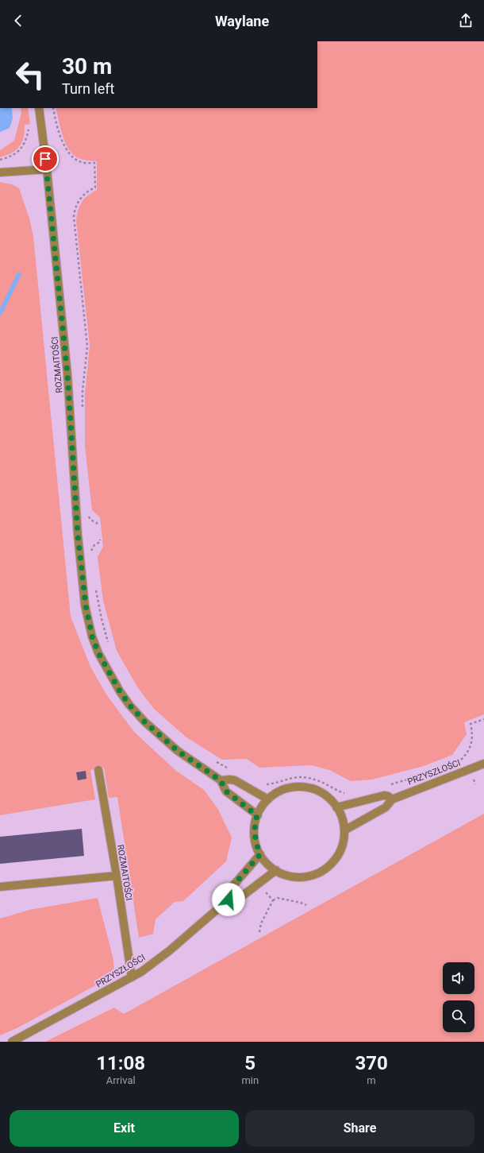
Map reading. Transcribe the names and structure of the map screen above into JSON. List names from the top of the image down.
{
  "streets": {
    "street": ["ROZMAITOŚCI", "PRZYSZŁOŚCI"]
  },
  "crossings": [
    ["ROZMAITOŚCI", "PRZYSZŁOŚCI"]
  ],
  "page": {
    "header": "Waylane",
    "turn": ["30 m", "Turn left"],
    "eta": [
      "11:08",
      "Arrival",
      "5",
      "min",
      "370",
      "m"
    ],
    "buttons": ["Exit", "Share"]
  }
}
